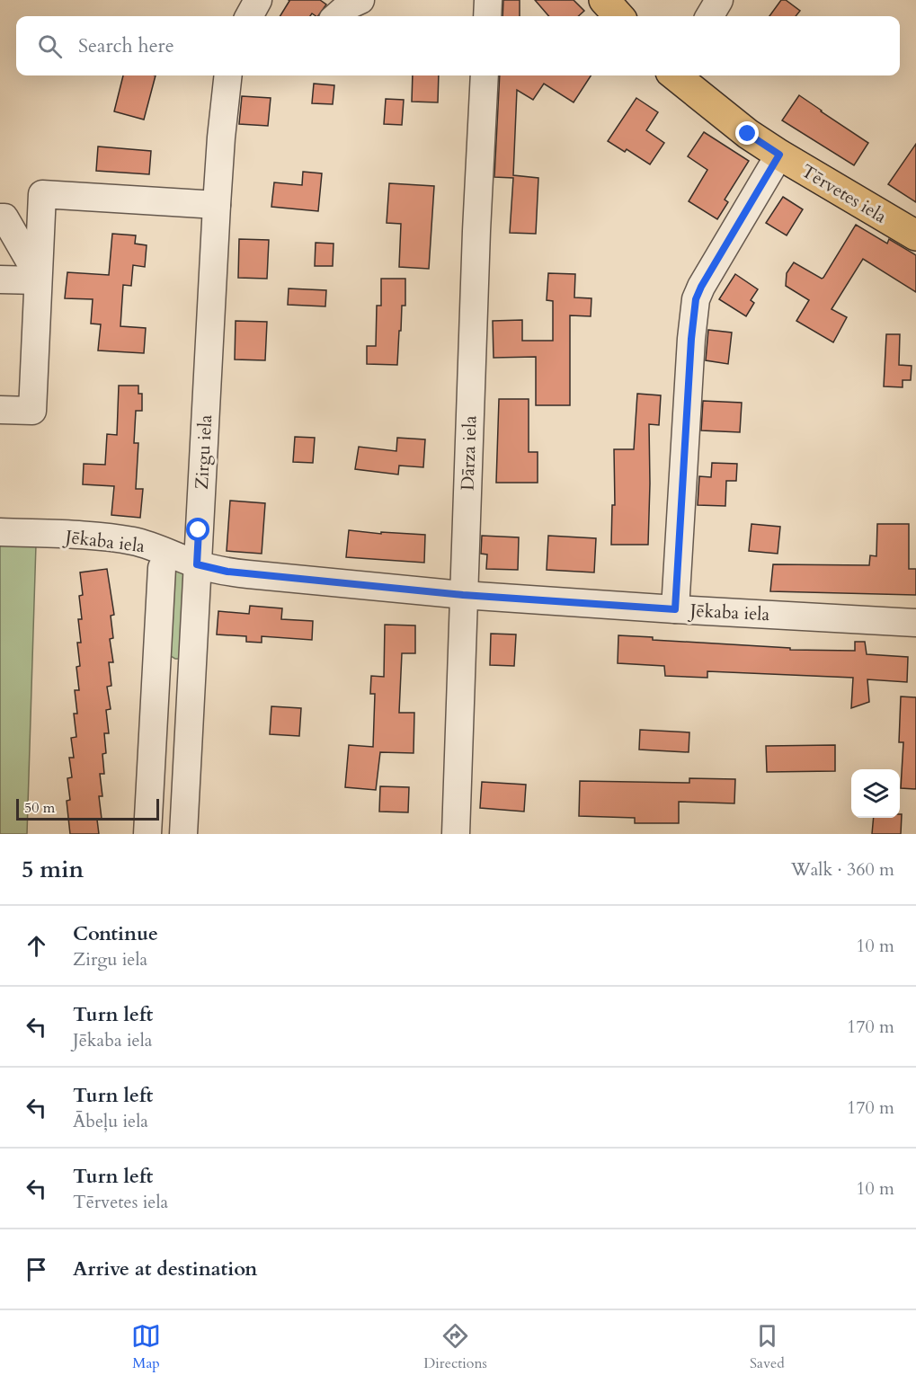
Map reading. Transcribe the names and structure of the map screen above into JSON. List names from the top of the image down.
{
  "streets": {
    "main road": ["Tērvetes iela"],
    "street": ["Zirgu iela", "Dārza iela", "Jēkaba iela"]
  },
  "crossings": [
    ["Zirgu iela", "Jēkaba iela"],
    ["Dārza iela", "Jēkaba iela"]
  ],
  "scale_bar": "50 m",
  "page": {
    "search": "Search here",
    "scale": "50 m",
    "heading": ["5 min", "Walk · 360 m"],
    "list": [
      ["Continue", "Zirgu iela", "10 m"],
      ["Turn left", "Jēkaba iela", "170 m"],
      ["Turn left", "Ābeļu iela", "170 m"],
      ["Turn left", "Tērvetes iela", "10 m"],
      "Arrive at destination"
    ],
    "nav": ["Map", "Directions", "Saved"]
  }
}
